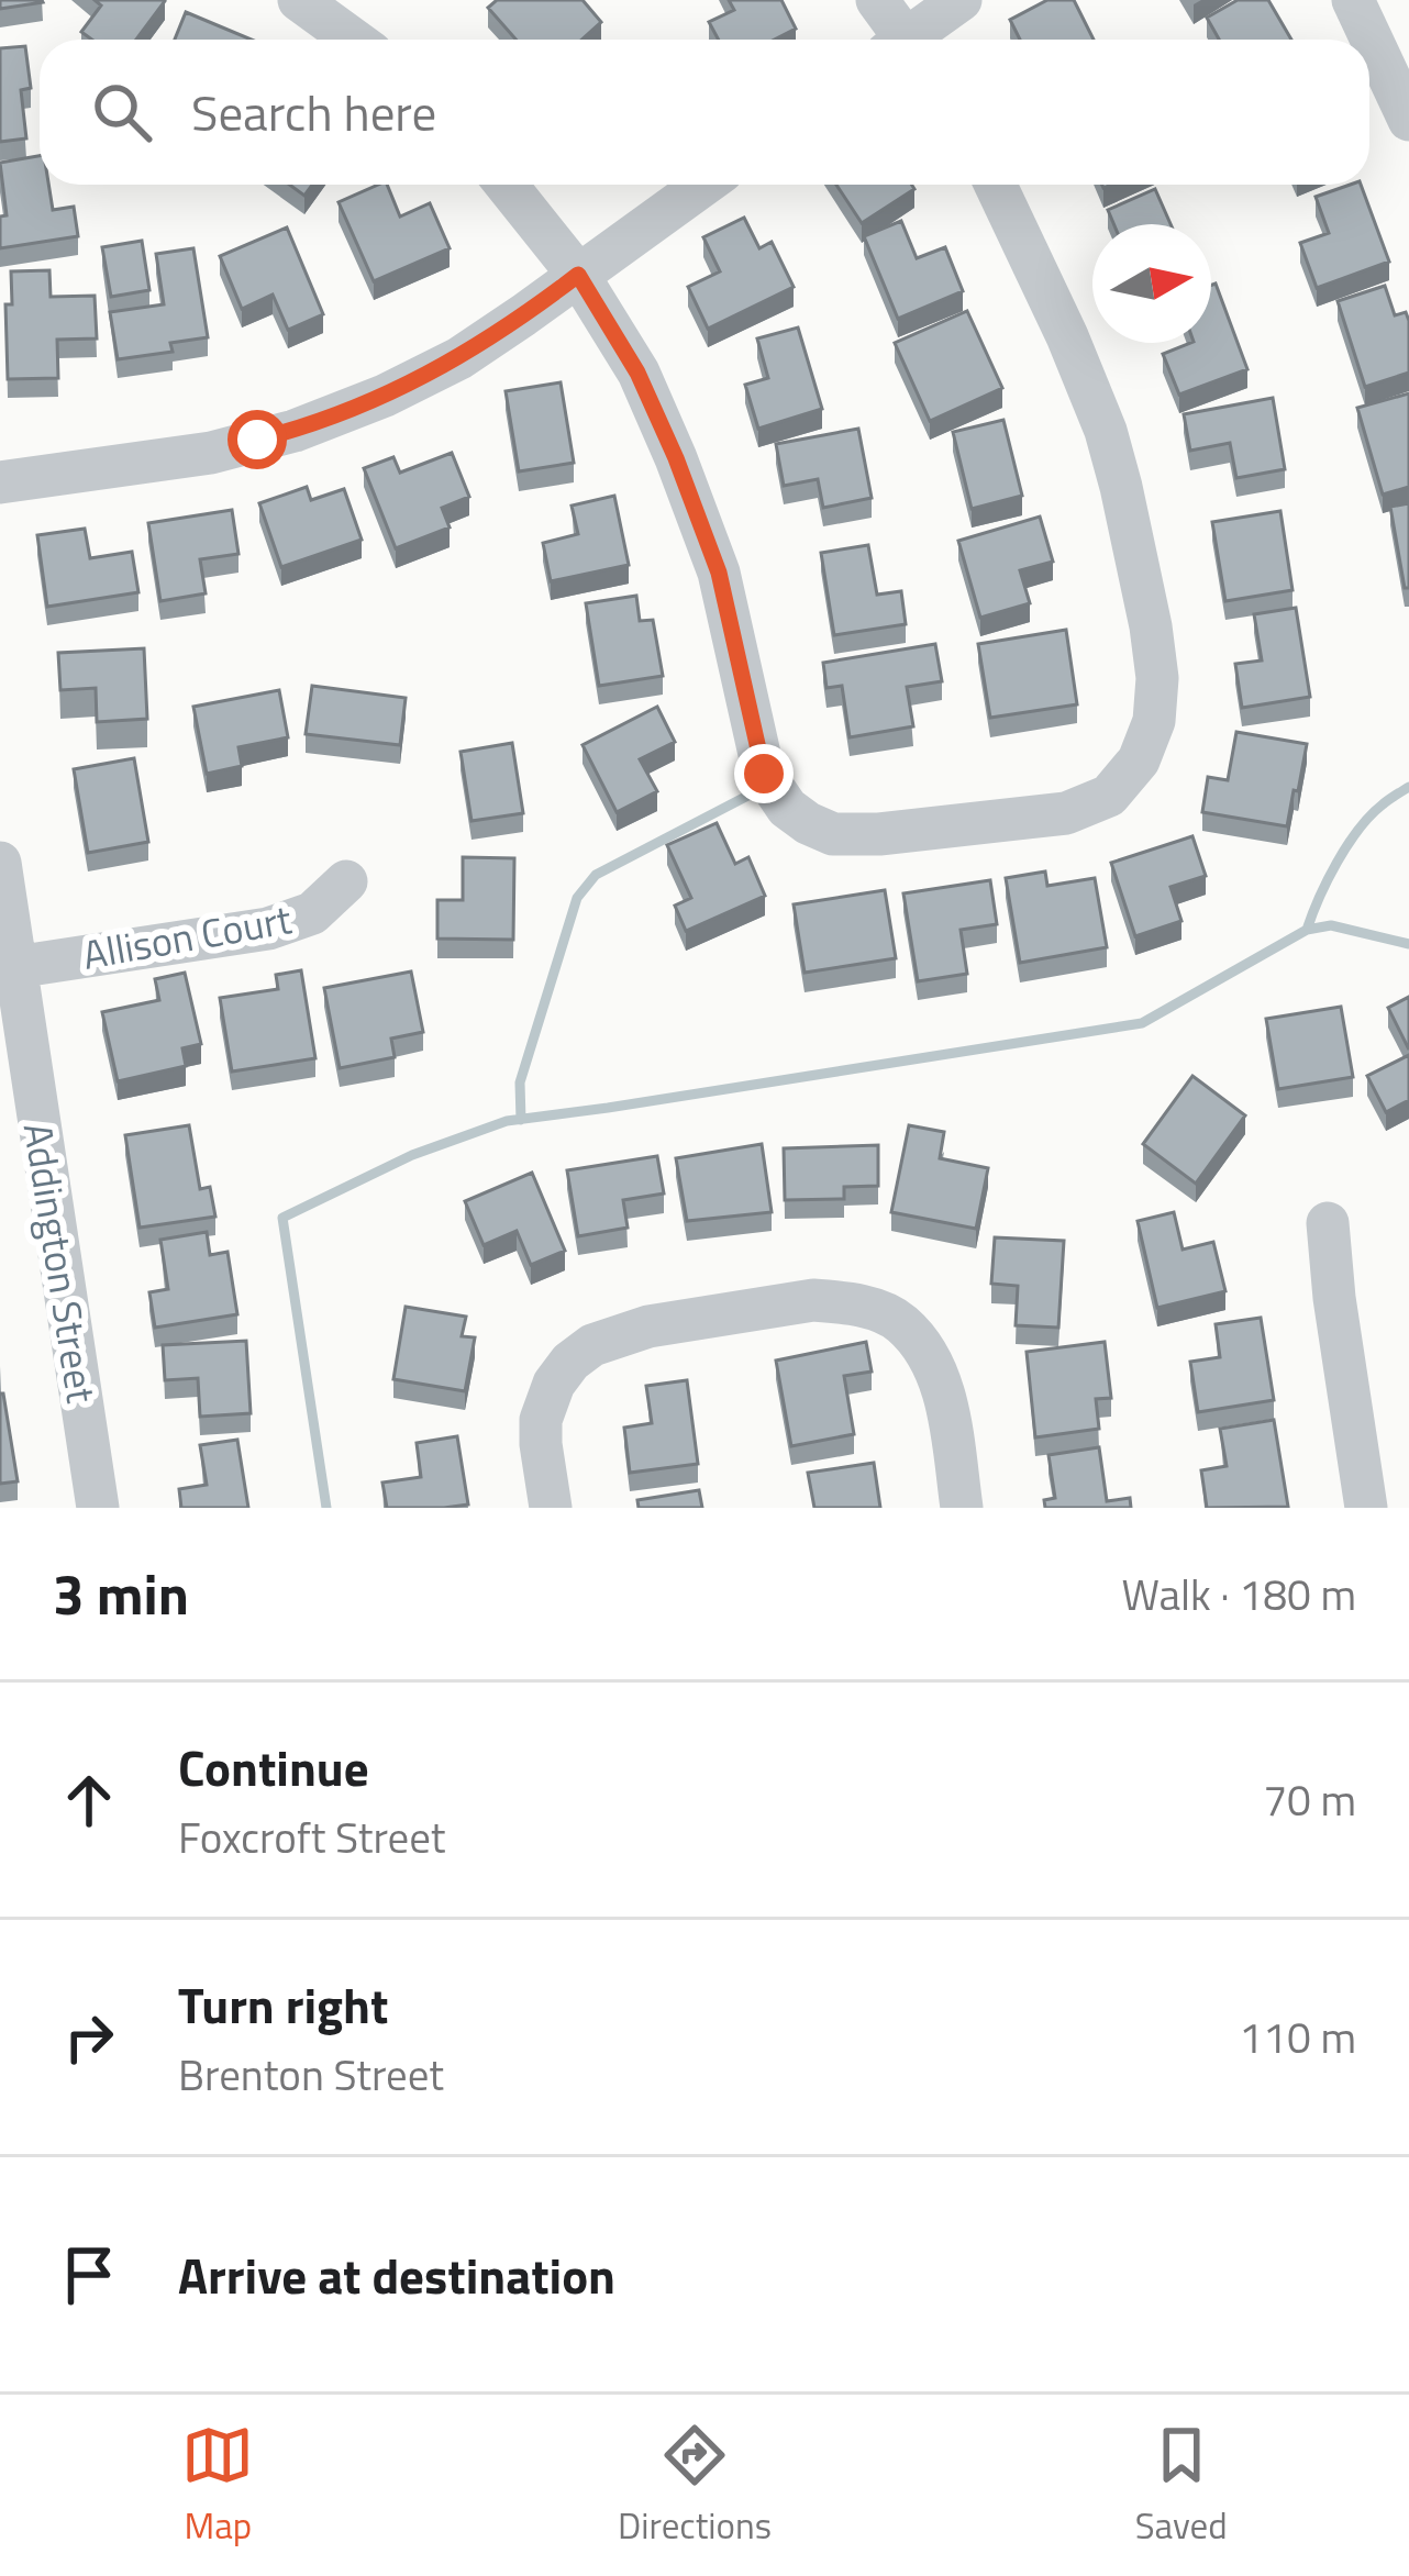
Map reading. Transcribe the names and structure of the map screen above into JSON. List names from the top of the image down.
{
  "streets": {
    "street": ["Allison Court", "Addington Street"]
  },
  "crossings": [
    ["Allison Court", "Addington Street"]
  ],
  "north": "right",
  "page": {
    "search": "Search here",
    "heading": ["3 min", "Walk · 180 m"],
    "list": [
      ["Continue", "Foxcroft Street", "70 m"],
      ["Turn right", "Brenton Street", "110 m"],
      "Arrive at destination"
    ],
    "nav": ["Map", "Directions", "Saved"]
  }
}
